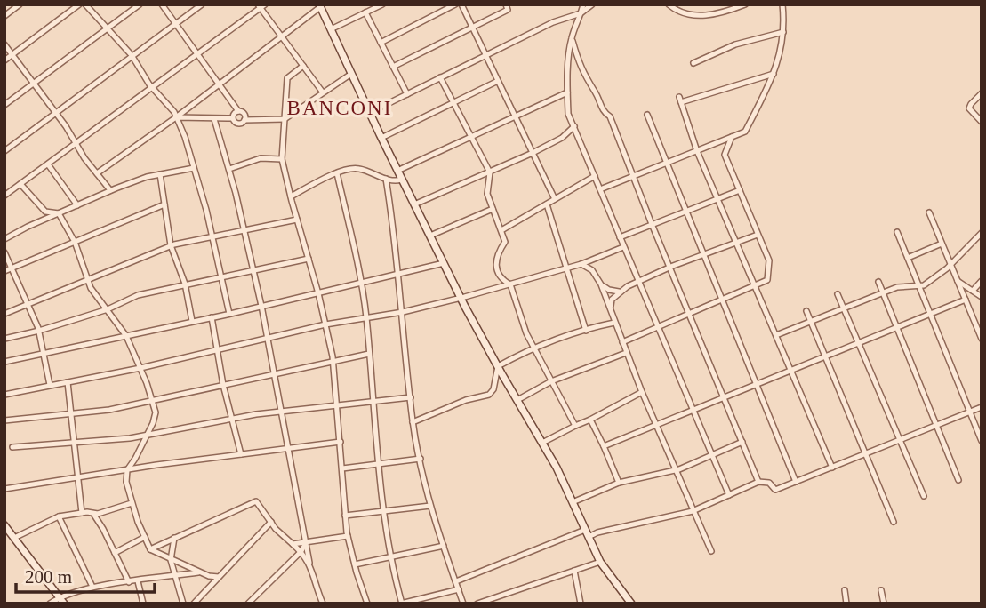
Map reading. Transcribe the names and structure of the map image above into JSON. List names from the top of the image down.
{
  "districts": ["BANCONI"],
  "scale_bar": "200 m"
}
